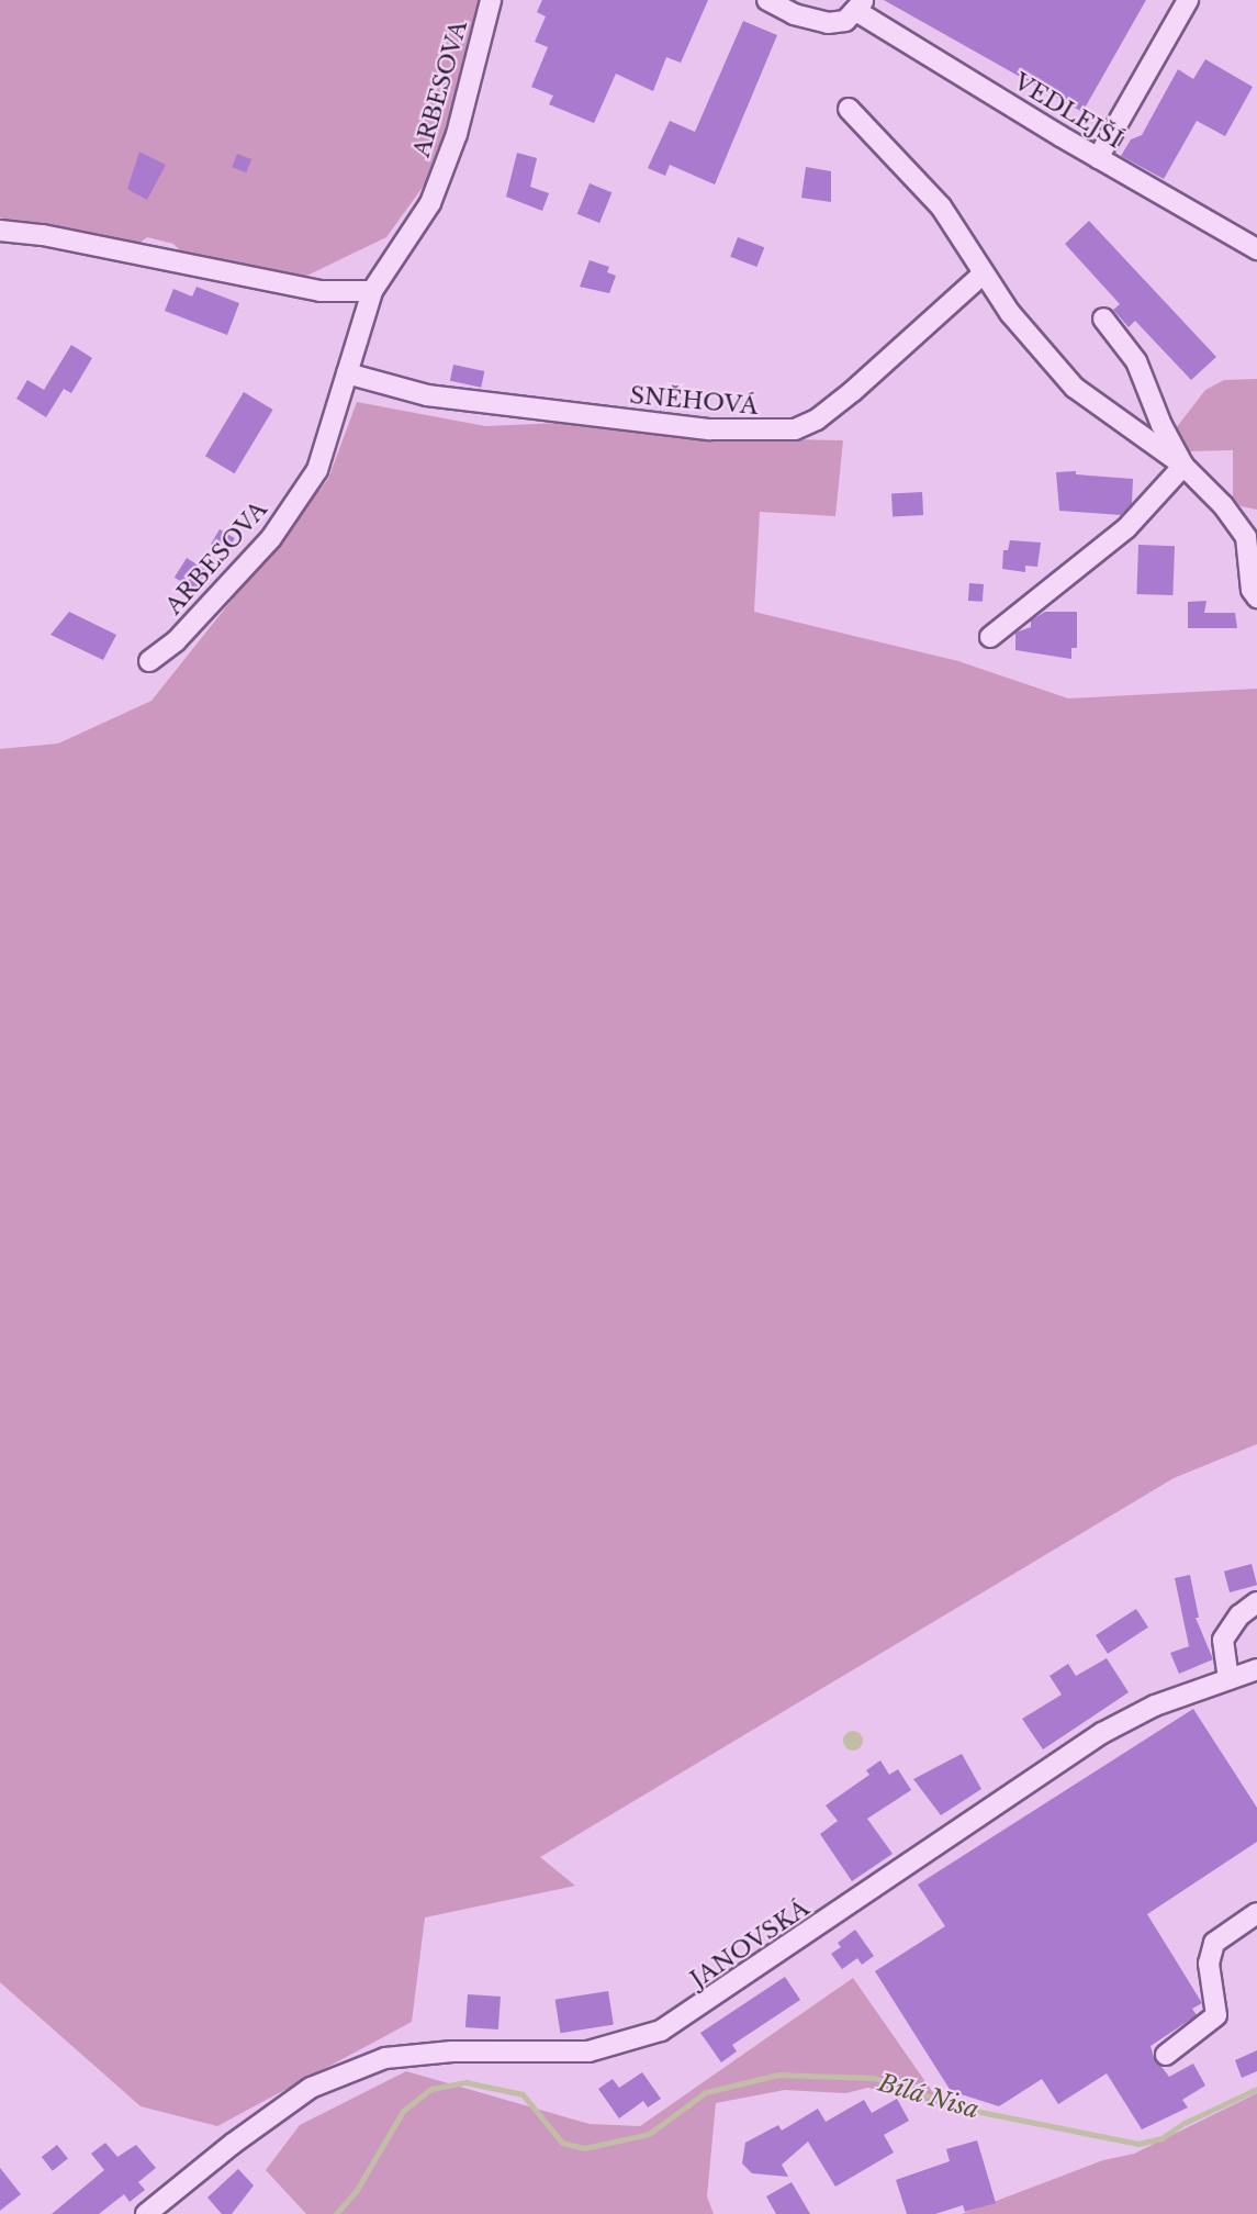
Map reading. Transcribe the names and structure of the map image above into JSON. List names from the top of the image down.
{
  "streets": {
    "street": [
      "ARBESOVA",
      "VEDLEJŠÍ",
      "SNĚHOVÁ",
      "JANOVSKÁ"
    ]
  },
  "crossings": [
    ["ARBESOVA", "SNĚHOVÁ"]
  ],
  "water": ["Bílá Nisa"]
}
